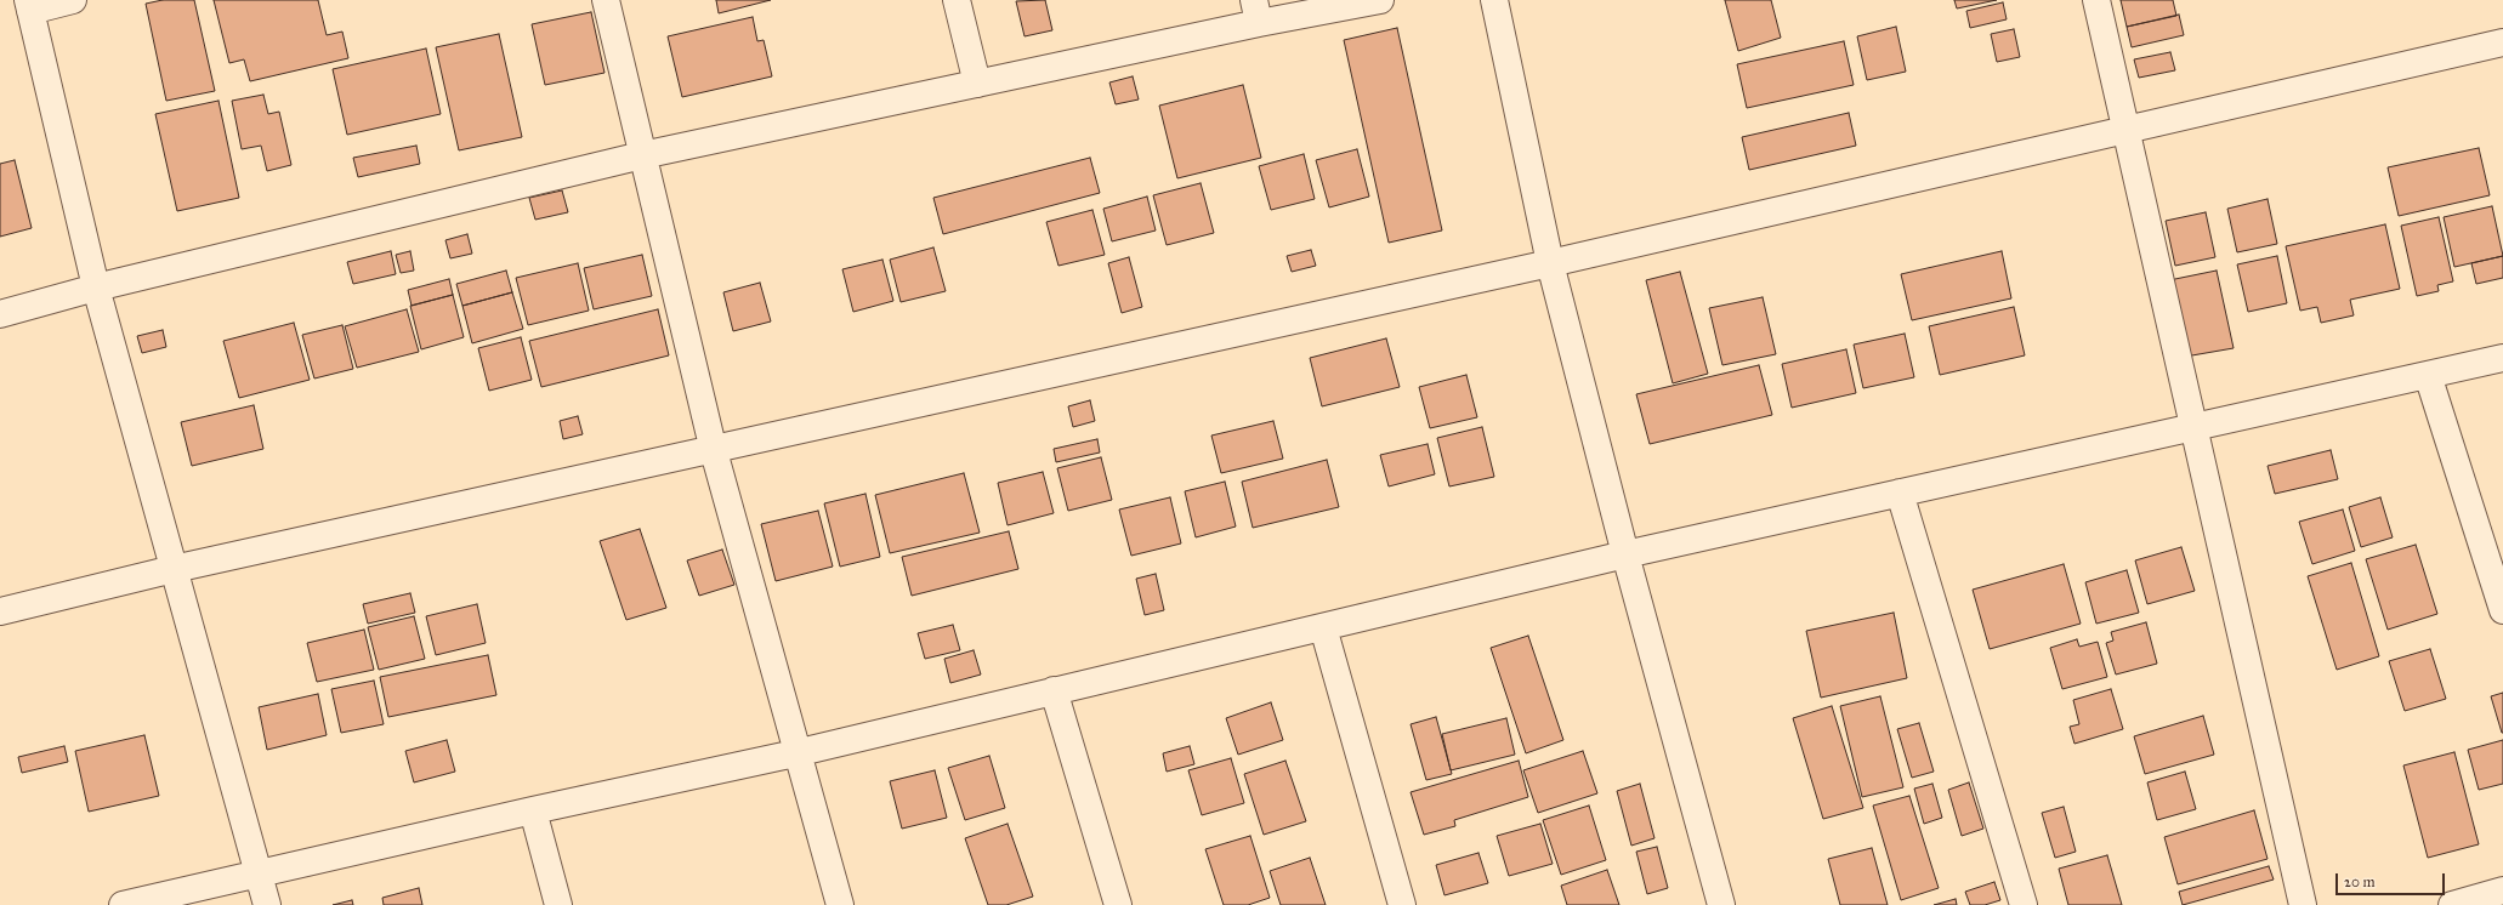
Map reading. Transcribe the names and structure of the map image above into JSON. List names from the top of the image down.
{
  "scale_bar": "20 m"
}
